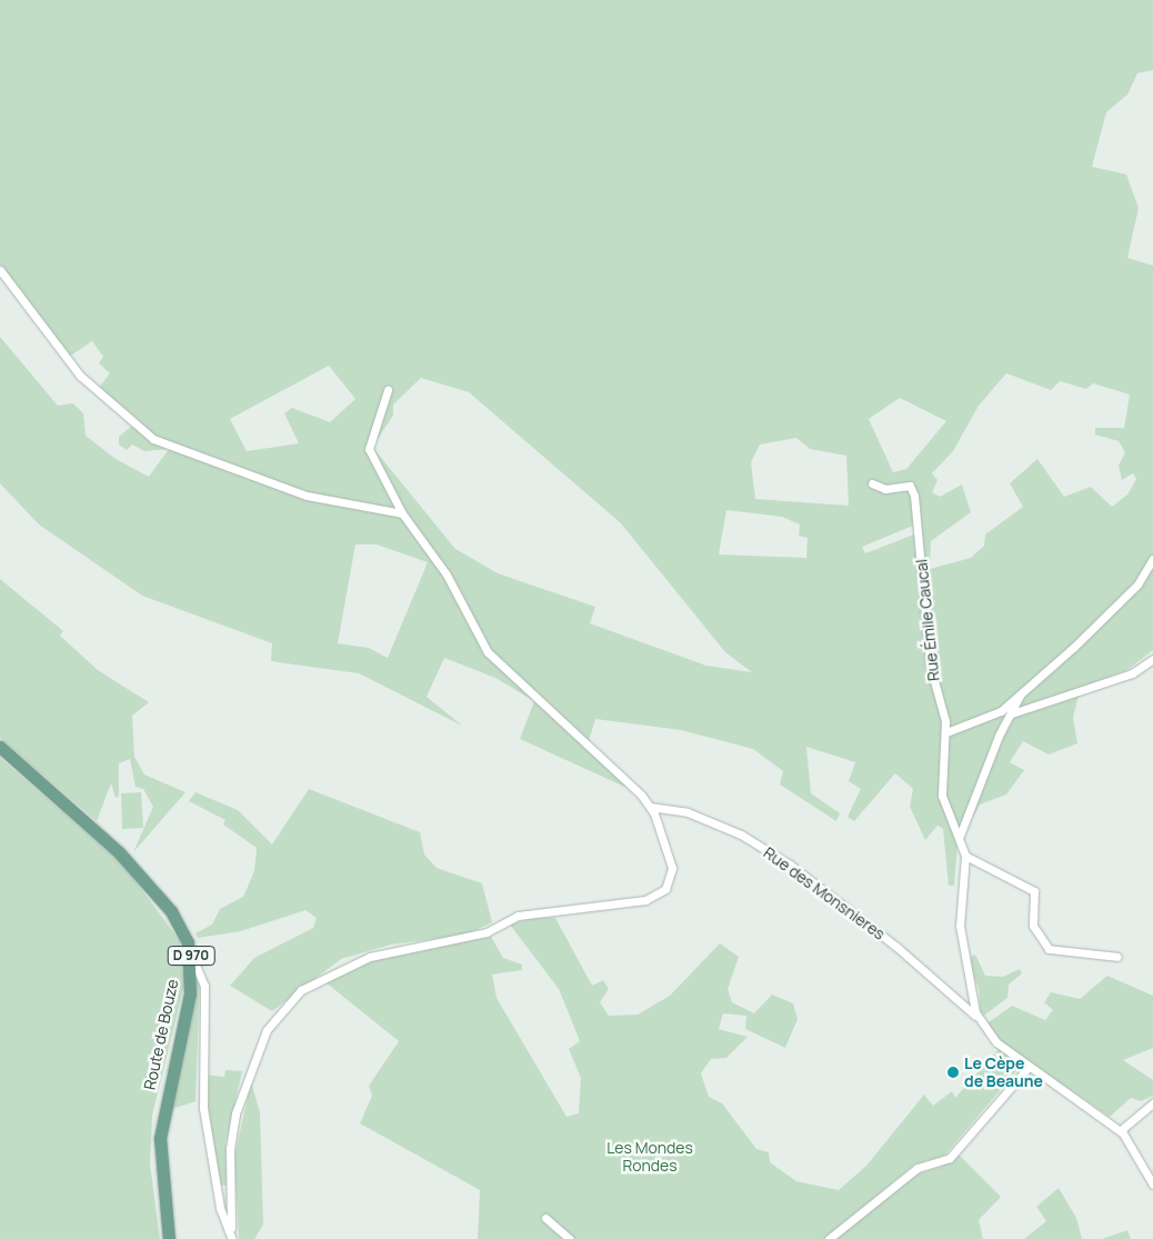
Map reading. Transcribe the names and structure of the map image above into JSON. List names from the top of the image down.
{
  "streets": {
    "main road": ["D 970", "Route de Bouze"],
    "street": ["Rue Émile Caucal", "Rue des Monsnieres"]
  },
  "parks": ["Les Mondes Rondes"],
  "places": ["Le Cèpe de Beaune"]
}
